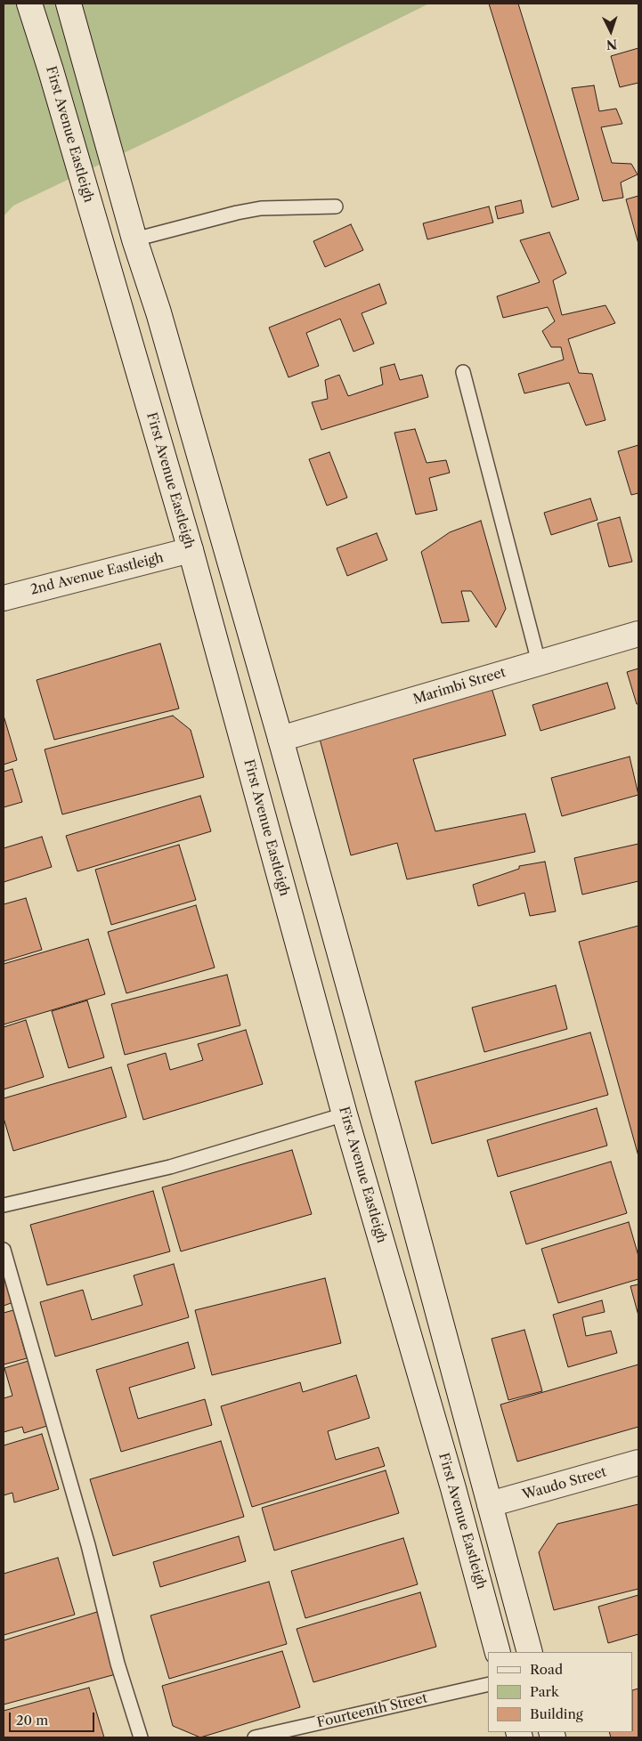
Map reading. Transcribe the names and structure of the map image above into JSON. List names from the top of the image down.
{
  "streets": {
    "main road": [
      "First Avenue Eastleigh",
      "2nd Avenue Eastleigh",
      "Marimbi Street",
      "Waudo Street"
    ],
    "lane": ["Fourteenth Street"]
  },
  "crossings": [
    ["First Avenue Eastleigh", "2nd Avenue Eastleigh"]
  ],
  "legend": ["Road", "Park", "Building"],
  "scale_bar": "20 m",
  "north": "bottom"
}
